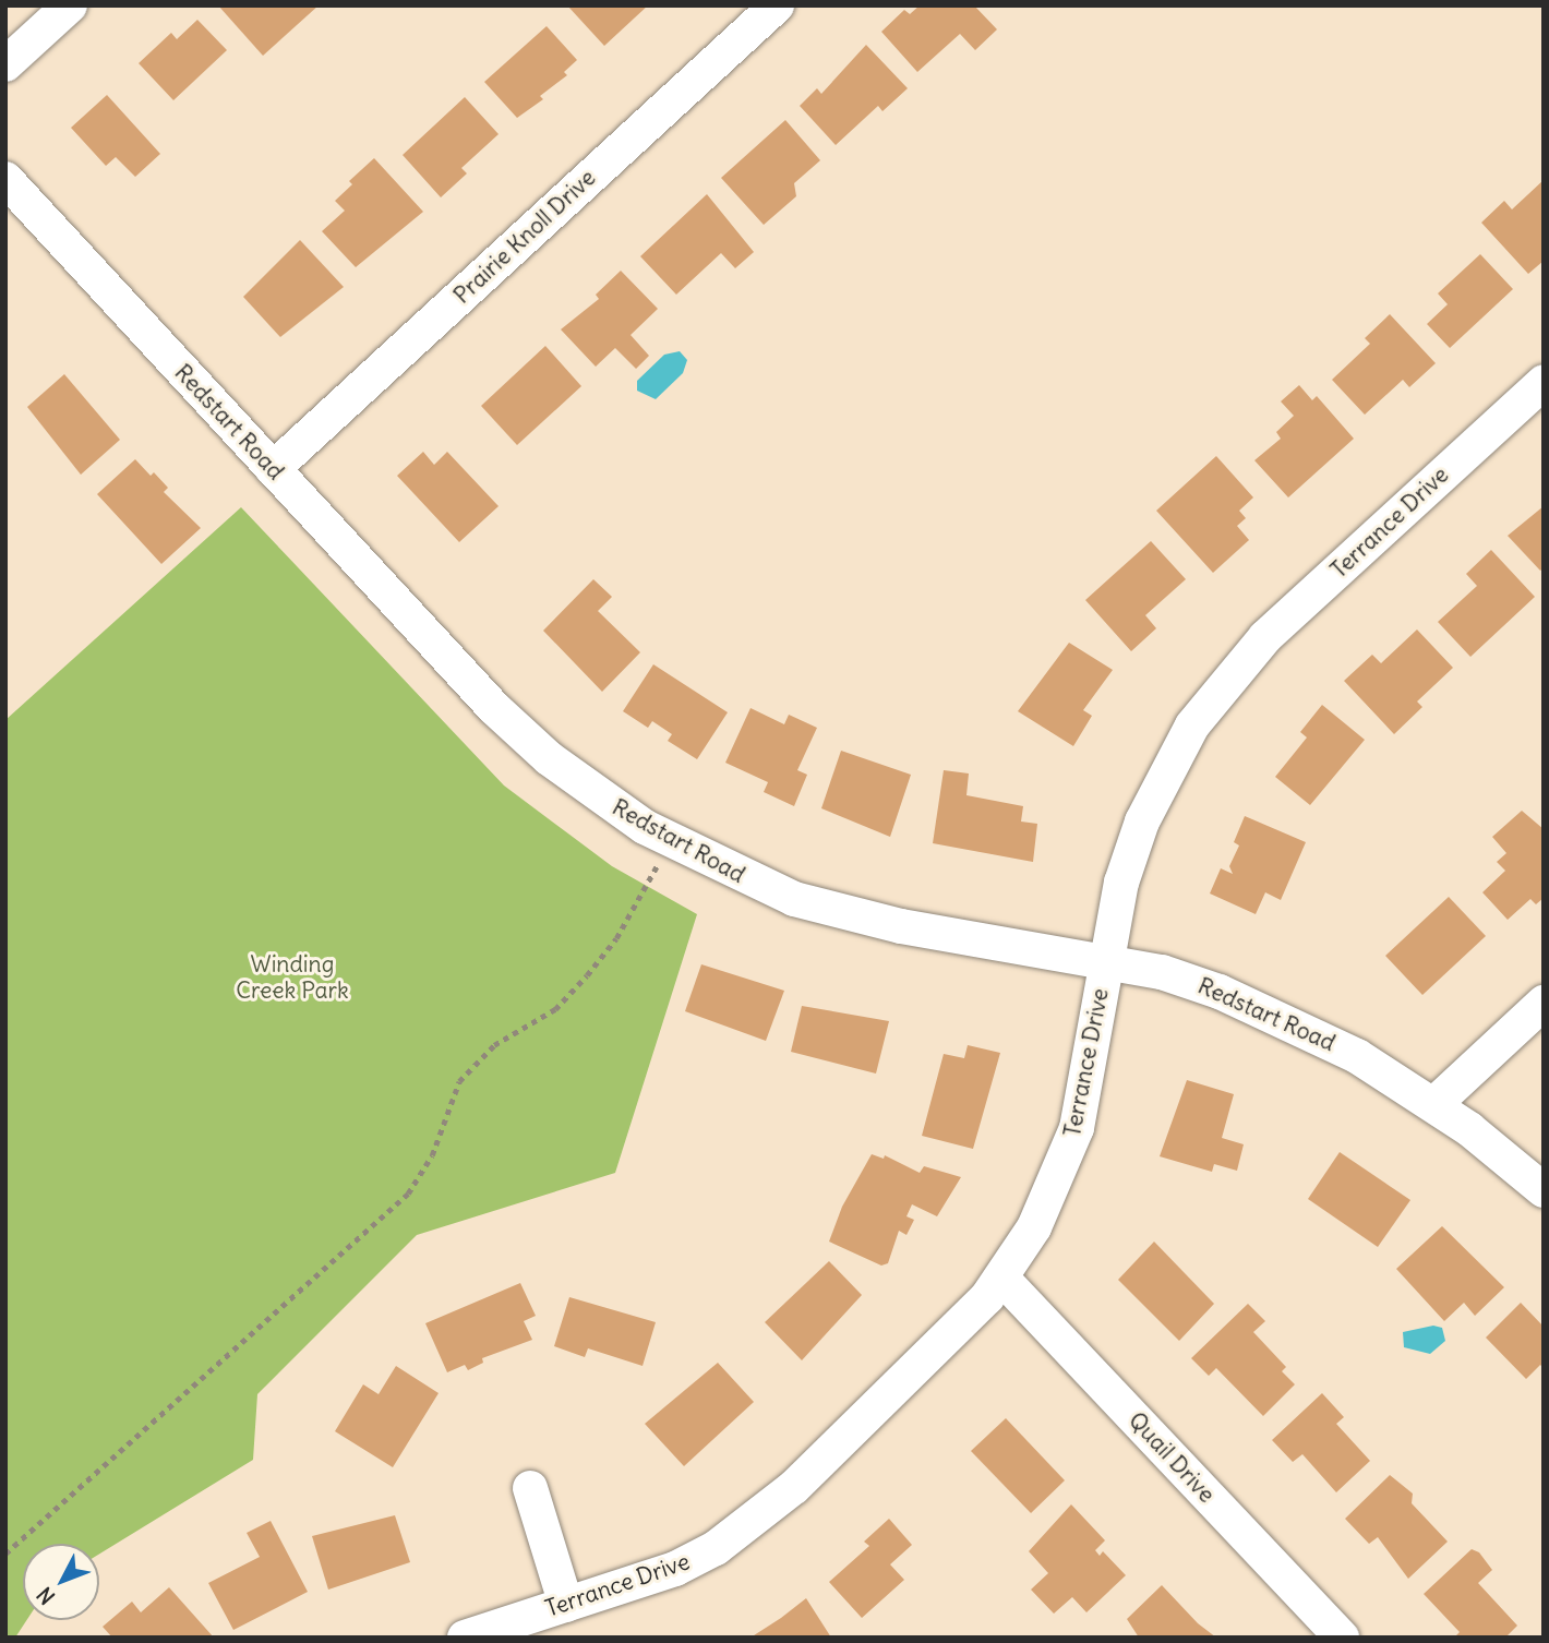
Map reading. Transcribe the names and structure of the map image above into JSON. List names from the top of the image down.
{
  "streets": {
    "street": [
      "Prairie Knoll Drive",
      "Redstart Road",
      "Terrance Drive",
      "Quail Drive"
    ]
  },
  "crossings": [
    ["Prairie Knoll Drive", "Redstart Road"],
    ["Redstart Road", "Terrance Drive"],
    ["Terrance Drive", "Quail Drive"]
  ],
  "parks": ["Winding Creek Park"],
  "north": "bottom left"
}
